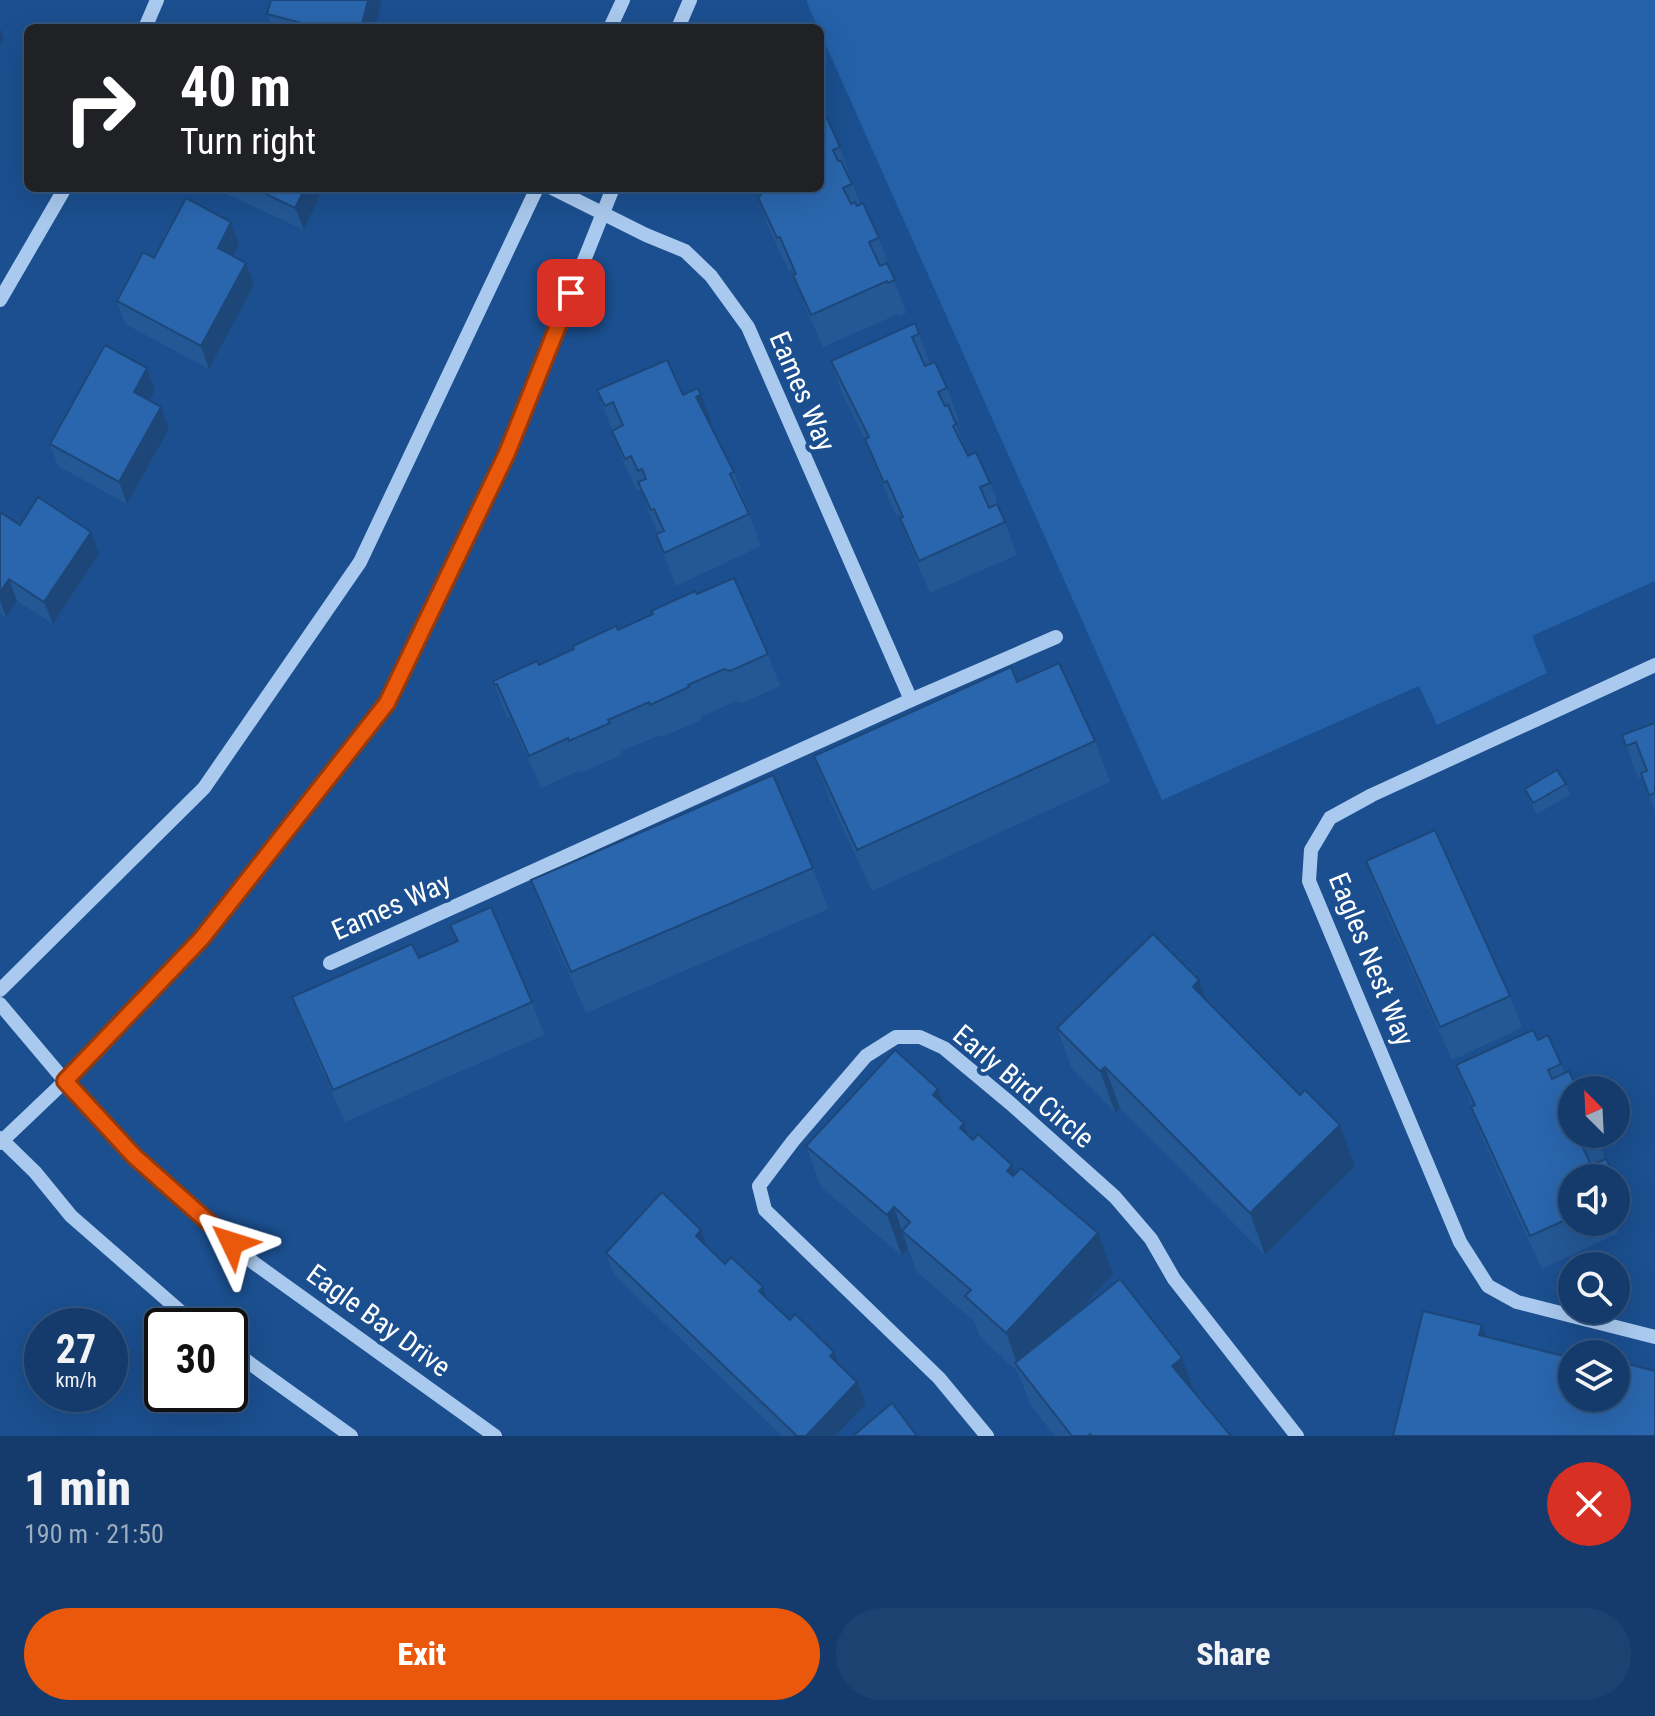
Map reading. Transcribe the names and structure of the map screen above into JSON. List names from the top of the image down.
{
  "streets": {
    "street": [
      "Eames Way",
      "Eagles Nest Way",
      "Early Bird Circle",
      "Eagle Bay Drive"
    ]
  },
  "north": "top left",
  "page": {
    "turn": ["40 m", "Turn right"],
    "speed": "27 km/h",
    "limit": "30",
    "heading": ["1 min", "190 m · 21:50"],
    "buttons": ["Exit", "Share"]
  }
}
